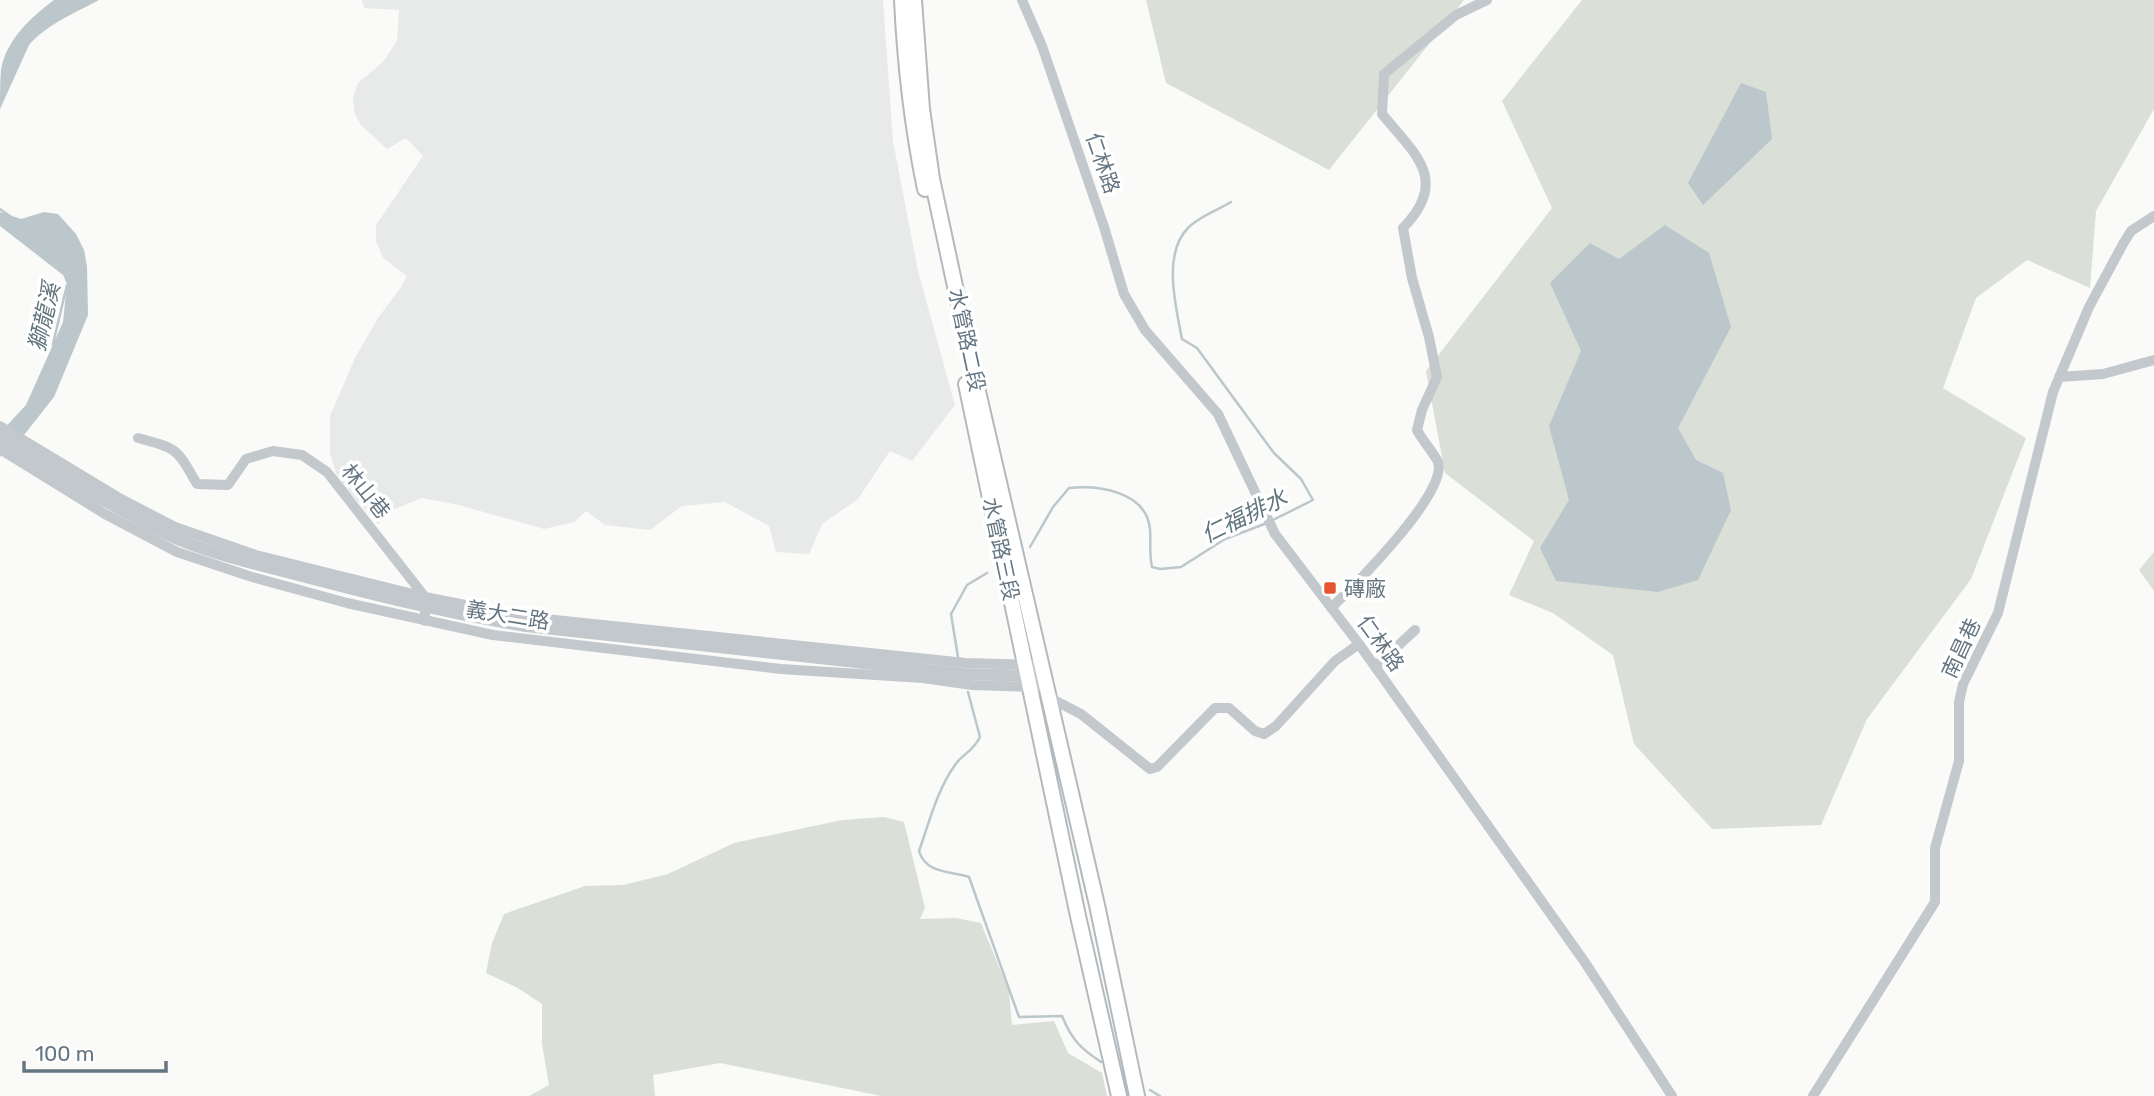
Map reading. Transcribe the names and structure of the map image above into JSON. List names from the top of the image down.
{
  "streets": {
    "main road": ["水管路二段", "水管路三段"],
    "street": [
      "仁林路",
      "林山巷",
      "義大二路",
      "南昌巷"
    ]
  },
  "crossings": [
    ["水管路二段", "義大二路"],
    ["林山巷", "義大二路"],
    ["水管路三段", "義大二路"]
  ],
  "water": ["獅龍溪", "仁福排水"],
  "places": {
    "transit": ["磚廠"]
  },
  "scale_bar": "100 m"
}
